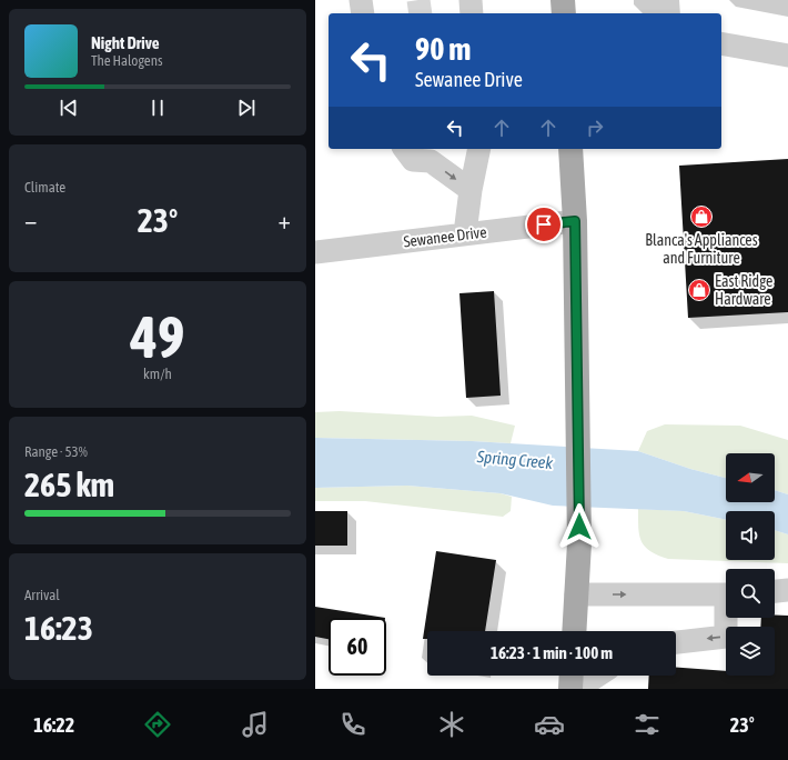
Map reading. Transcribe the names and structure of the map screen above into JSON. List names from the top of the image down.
{
  "streets": {
    "street": ["Sewanee Drive"]
  },
  "water": ["Spring Creek"],
  "places": {
    "shop": ["Blanca's Appliances and Furniture", "East Ridge Hardware"]
  },
  "north": "left",
  "page": {
    "turn": ["90 m", "Sewanee Drive"],
    "song": ["Night Drive", "The Halogens"],
    "tile": [
      "Climate",
      ["49", "km/h"],
      ["Range · 53%", "265 km"],
      ["Arrival", "16:23"]
    ],
    "heat": ["−", "23°", "+"],
    "limit": "60",
    "trip": "16:23 · 1 min · 100 m",
    "tabs": ["16:22", "23°"]
  }
}
